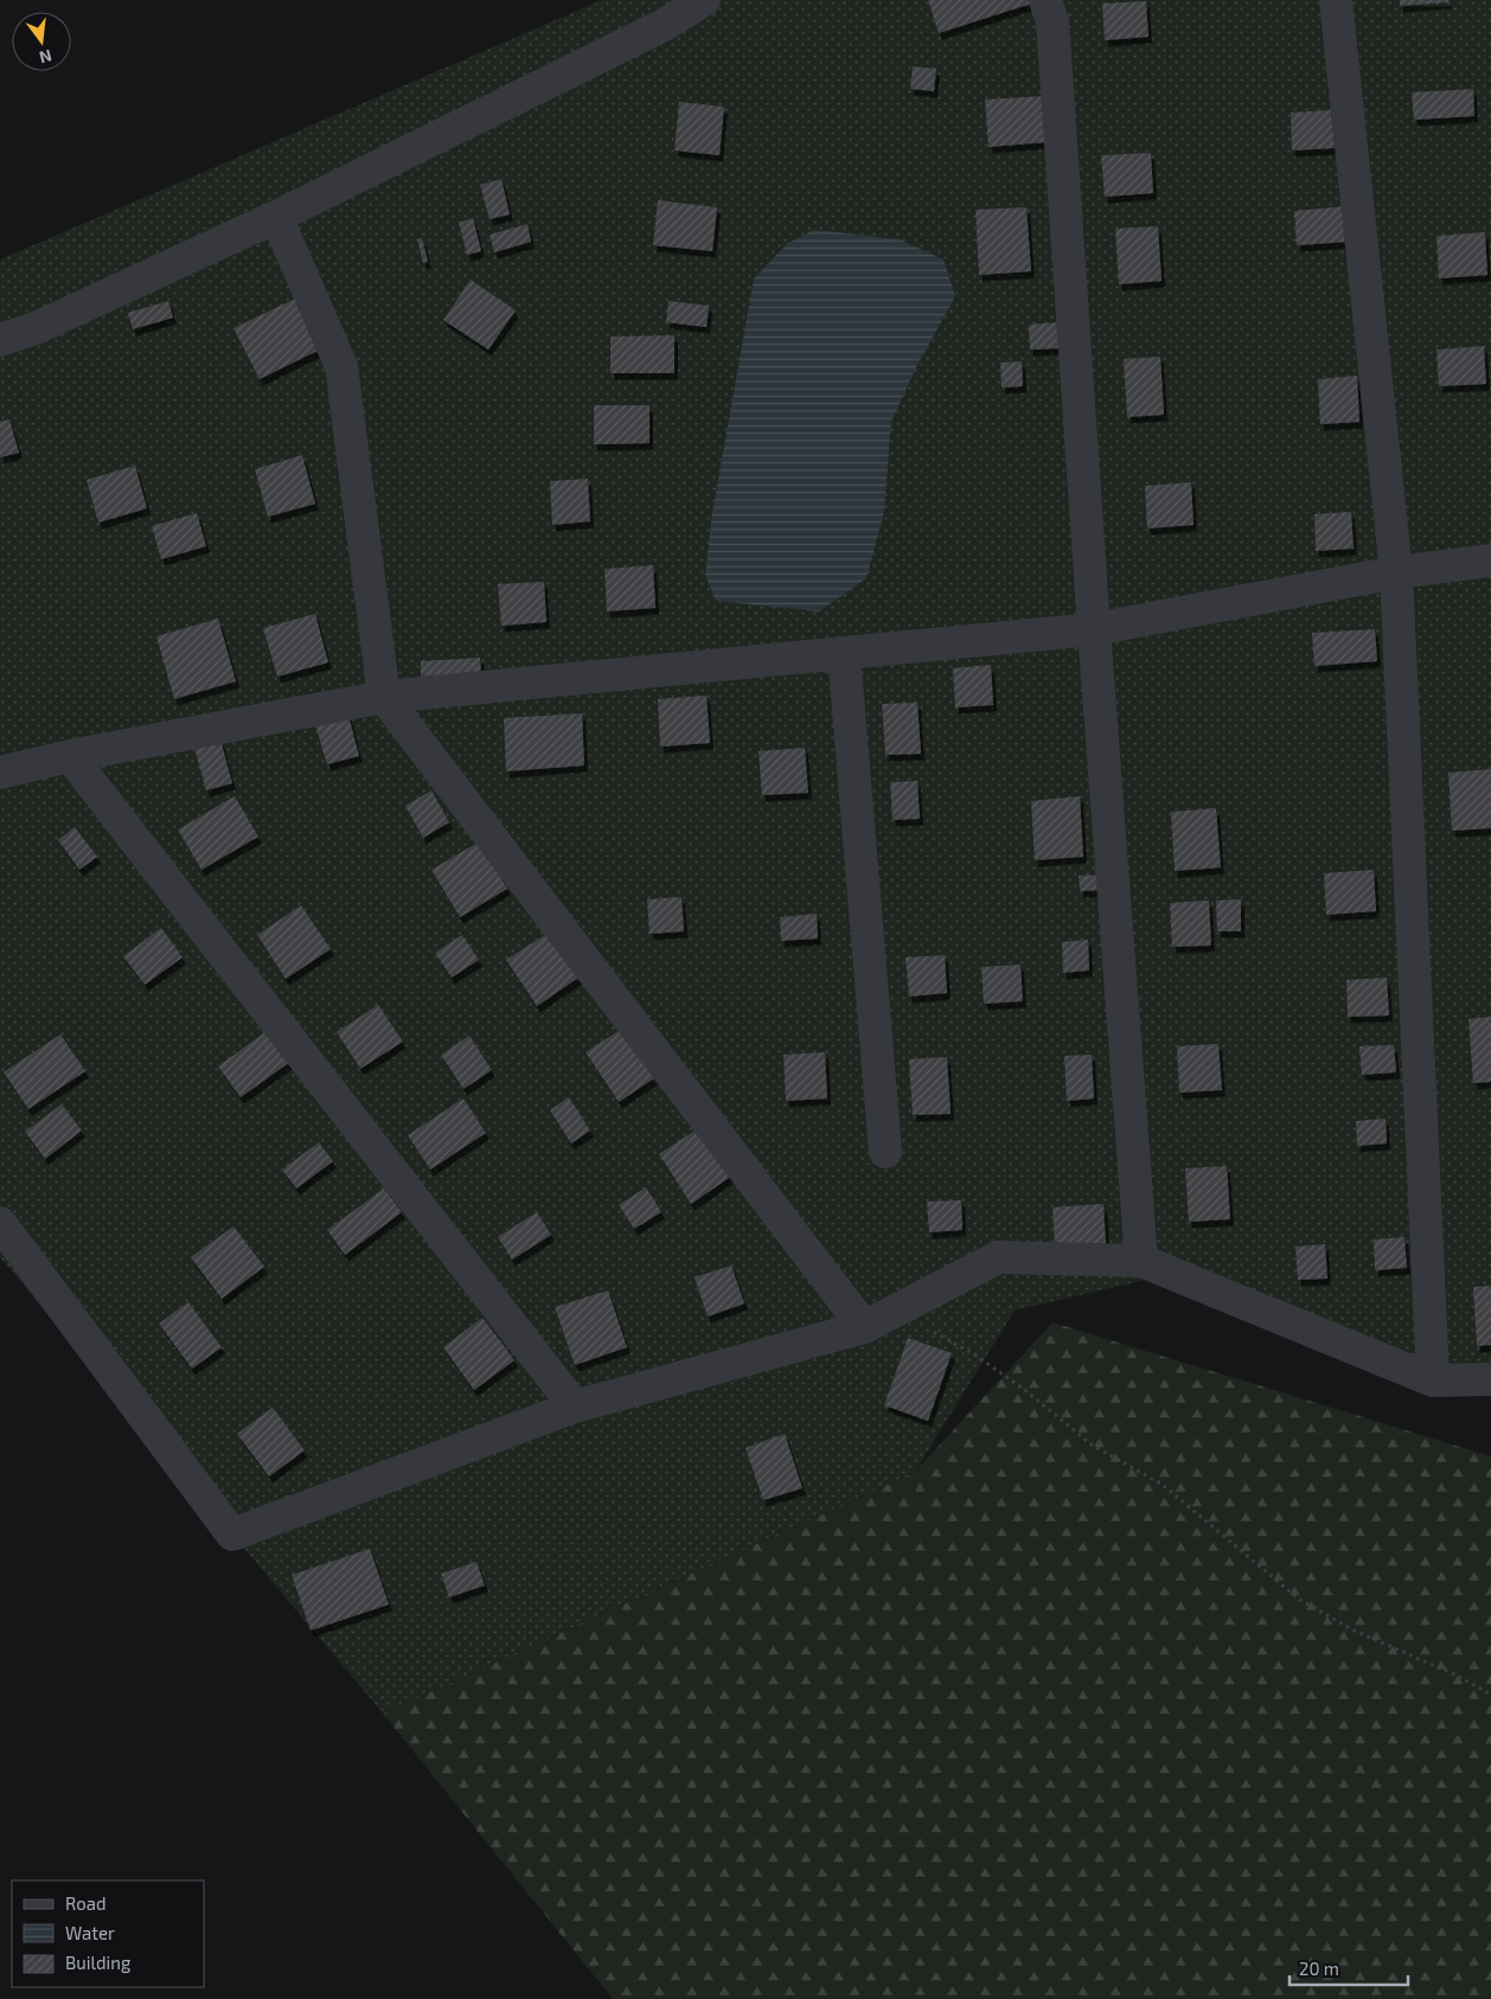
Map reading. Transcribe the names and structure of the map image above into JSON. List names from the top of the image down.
{
  "legend": ["Road", "Water", "Building"],
  "scale_bar": "20 m",
  "north": "bottom"
}
